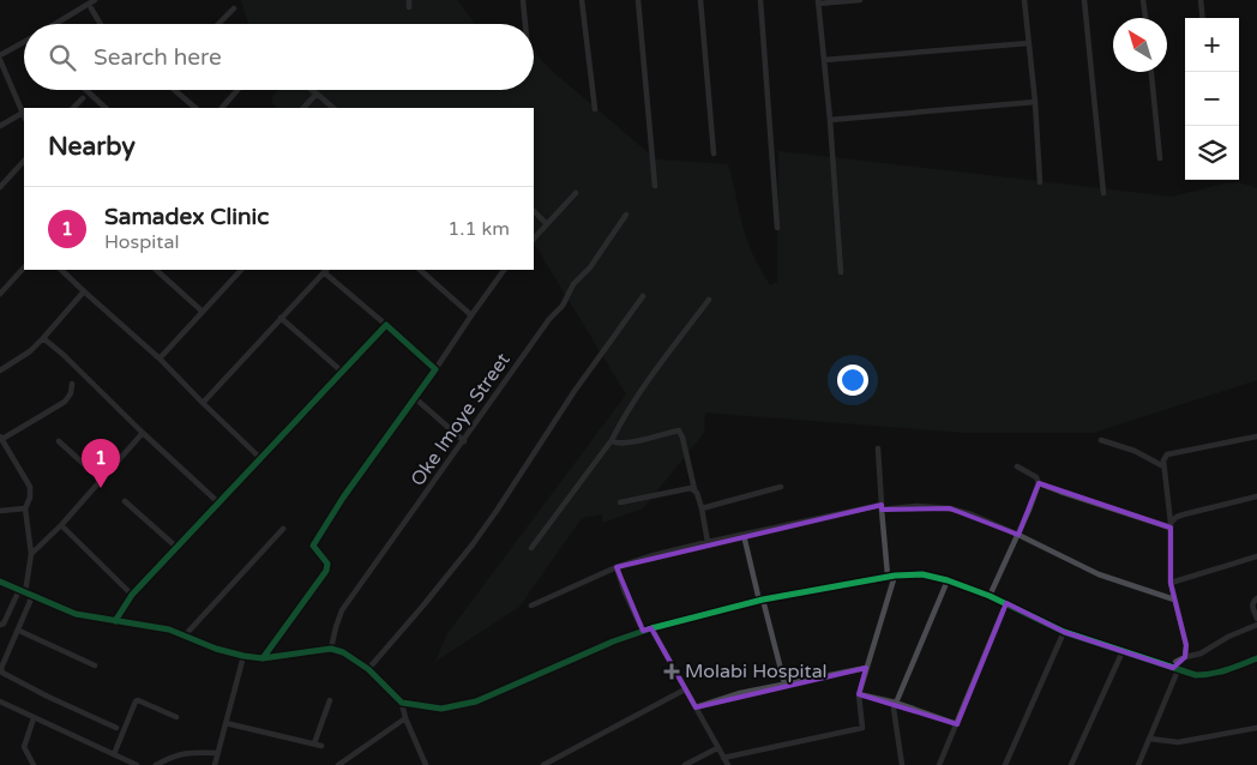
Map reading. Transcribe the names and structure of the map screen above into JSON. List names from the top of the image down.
{
  "streets": {
    "street": ["Oke Imoye Street"]
  },
  "places": {
    "health": ["Molabi Hospital"]
  },
  "north": "top left",
  "page": {
    "map_buttons": ["+", "−"],
    "search": "Search here",
    "heading": "Nearby",
    "list": [
      {
        "mark": "1",
        "name": "Samadex Clinic",
        "note": "Hospital",
        "value": "1.1 km"
      }
    ],
    "pins": "1"
  }
}
